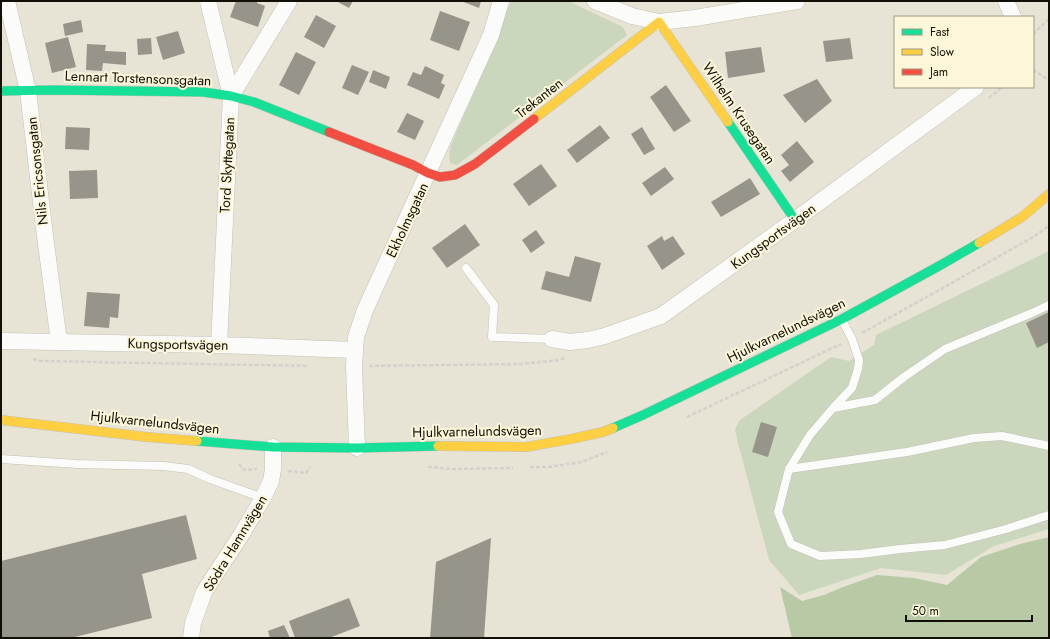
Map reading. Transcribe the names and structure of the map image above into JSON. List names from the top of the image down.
{
  "streets": {
    "street": [
      "Lennart Torstensonsgatan",
      "Trekanten",
      "Wilhelm Krusegatan",
      "Tord Skyttegatan",
      "Nils Ericsonsgatan",
      "Ekholmsgatan",
      "Kungsportsvägen",
      "Hjulkvarnelundsvägen",
      "Södra Hamnvägen"
    ]
  },
  "crossings": [
    ["Lennart Torstensonsgatan", "Trekanten"],
    ["Lennart Torstensonsgatan", "Tord Skyttegatan"],
    ["Lennart Torstensonsgatan", "Nils Ericsonsgatan"],
    ["Lennart Torstensonsgatan", "Ekholmsgatan"],
    ["Trekanten", "Wilhelm Krusegatan"],
    ["Trekanten", "Ekholmsgatan"],
    ["Wilhelm Krusegatan", "Kungsportsvägen"],
    ["Tord Skyttegatan", "Kungsportsvägen"],
    ["Nils Ericsonsgatan", "Kungsportsvägen"],
    ["Ekholmsgatan", "Kungsportsvägen"],
    ["Ekholmsgatan", "Hjulkvarnelundsvägen"],
    ["Hjulkvarnelundsvägen", "Södra Hamnvägen"]
  ],
  "legend": ["Fast", "Slow", "Jam"],
  "scale_bar": "50 m"
}
